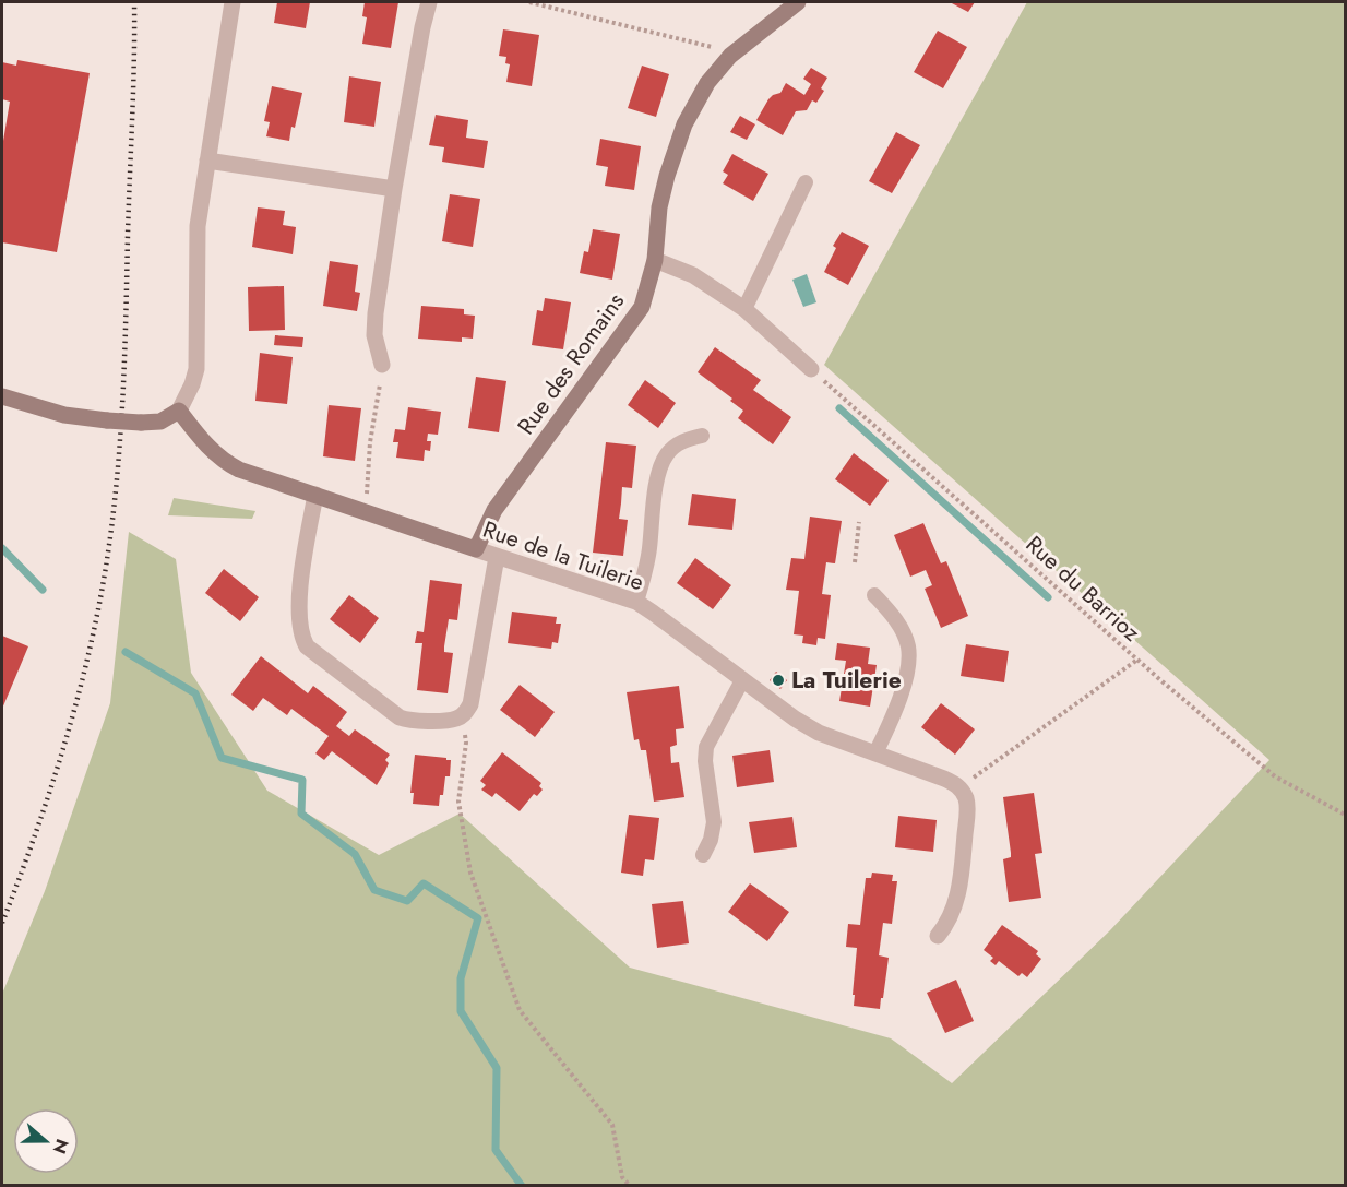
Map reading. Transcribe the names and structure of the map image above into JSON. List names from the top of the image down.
{
  "streets": {
    "street": ["Rue des Romains", "Rue de la Tuilerie"],
    "path": ["Rue du Barrioz"]
  },
  "crossings": [
    ["Rue des Romains", "Rue de la Tuilerie"]
  ],
  "places": ["La Tuilerie"],
  "north": "right"
}
